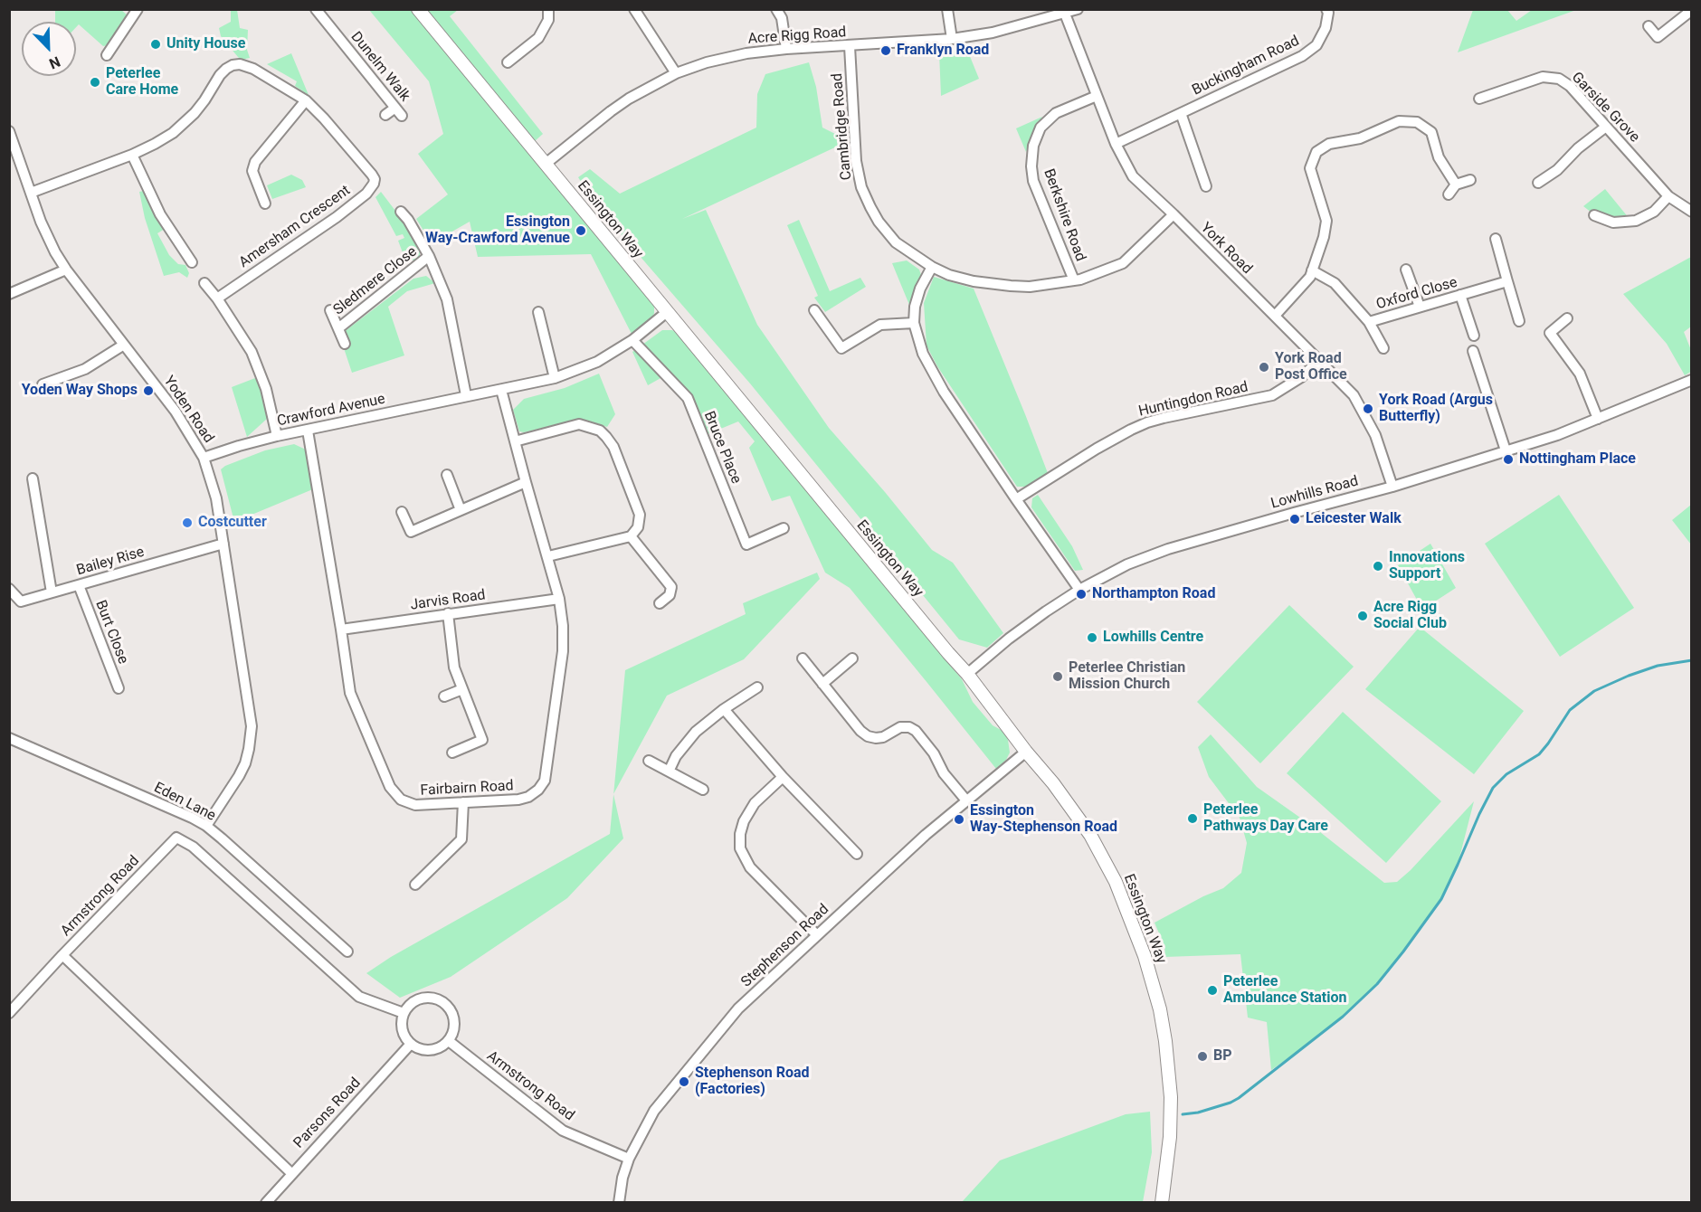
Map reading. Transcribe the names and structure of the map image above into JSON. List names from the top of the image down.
{
  "streets": {
    "street": [
      "Acre Rigg Road",
      "Buckingham Road",
      "Dunelm Walk",
      "Garside Grove",
      "Cambridge Road",
      "Berkshire Road",
      "Essington Way",
      "Amersham Crescent",
      "York Road",
      "Sledmere Close",
      "Oxford Close",
      "Huntingdon Road",
      "Yoden Road",
      "Crawford Avenue",
      "Bruce Place",
      "Lowhills Road",
      "Bailey Rise",
      "Jarvis Road",
      "Burt Close",
      "Fairbairn Road",
      "Eden Lane",
      "Armstrong Road",
      "Stephenson Road",
      "Parsons Road"
    ]
  },
  "crossings": [
    ["Acre Rigg Road", "Cambridge Road"],
    ["Acre Rigg Road", "Essington Way"],
    ["Acre Rigg Road", "York Road"],
    ["Buckingham Road", "York Road"],
    ["Cambridge Road", "Berkshire Road"],
    ["Cambridge Road", "York Road"],
    ["Berkshire Road", "York Road"],
    ["Essington Way", "Crawford Avenue"],
    ["Essington Way", "Lowhills Road"],
    ["Essington Way", "Stephenson Road"],
    ["Amersham Crescent", "Yoden Road"],
    ["York Road", "Huntingdon Road"],
    ["York Road", "Lowhills Road"],
    ["Sledmere Close", "Crawford Avenue"],
    ["Yoden Road", "Crawford Avenue"],
    ["Yoden Road", "Bailey Rise"],
    ["Yoden Road", "Eden Lane"],
    ["Crawford Avenue", "Bruce Place"],
    ["Crawford Avenue", "Fairbairn Road"],
    ["Bailey Rise", "Burt Close"],
    ["Jarvis Road", "Fairbairn Road"],
    ["Armstrong Road", "Stephenson Road"],
    ["Armstrong Road", "Parsons Road"]
  ],
  "places": [
    "Unity House",
    "Franklyn Road",
    "Peterlee Care Home",
    "Essington Way-Crawford Avenue",
    "York Road Post Office",
    "Yoden Way Shops",
    "York Road (Argus Butterfly)",
    "Nottingham Place",
    "Leicester Walk",
    "Costcutter",
    "Innovations Support",
    "Northampton Road",
    "Acre Rigg Social Club",
    "Lowhills Centre",
    "Peterlee Christian Mission Church",
    "Peterlee Pathways Day Care",
    "Essington Way-Stephenson Road",
    "Peterlee Ambulance Station",
    "BP",
    "Stephenson Road (Factories)"
  ],
  "north": "bottom right"
}
